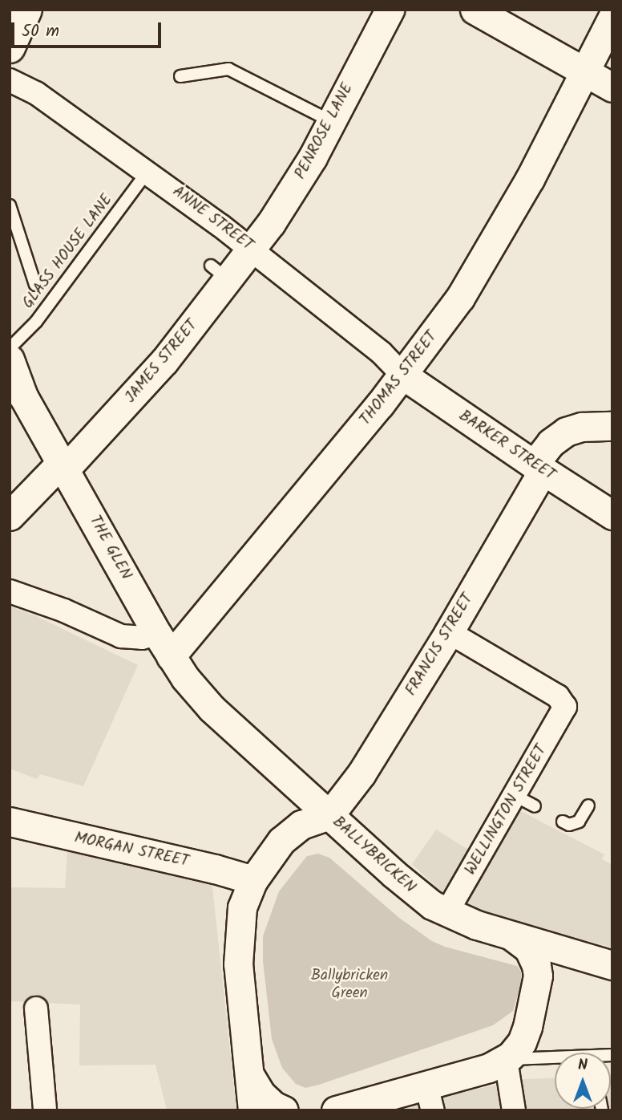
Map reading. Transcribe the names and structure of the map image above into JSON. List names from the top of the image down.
{
  "streets": {
    "street": [
      "PENROSE LANE",
      "ANNE STREET",
      "JAMES STREET",
      "THOMAS STREET",
      "BARKER STREET",
      "THE GLEN",
      "FRANCIS STREET",
      "WELLINGTON STREET",
      "MORGAN STREET",
      "BALLYBRICKEN"
    ],
    "lane": ["GLASS HOUSE LANE"]
  },
  "crossings": [
    ["PENROSE LANE", "ANNE STREET"],
    ["PENROSE LANE", "JAMES STREET"],
    ["ANNE STREET", "GLASS HOUSE LANE"],
    ["ANNE STREET", "JAMES STREET"],
    ["ANNE STREET", "THOMAS STREET"],
    ["ANNE STREET", "BARKER STREET"],
    ["JAMES STREET", "THE GLEN"],
    ["THOMAS STREET", "BARKER STREET"],
    ["THOMAS STREET", "THE GLEN"],
    ["BARKER STREET", "FRANCIS STREET"],
    ["THE GLEN", "FRANCIS STREET"],
    ["THE GLEN", "BALLYBRICKEN"],
    ["FRANCIS STREET", "WELLINGTON STREET"],
    ["FRANCIS STREET", "BALLYBRICKEN"],
    ["WELLINGTON STREET", "BALLYBRICKEN"],
    ["MORGAN STREET", "BALLYBRICKEN"]
  ],
  "parks": ["Ballybricken Green"],
  "scale_bar": "50 m",
  "north": "top"
}
